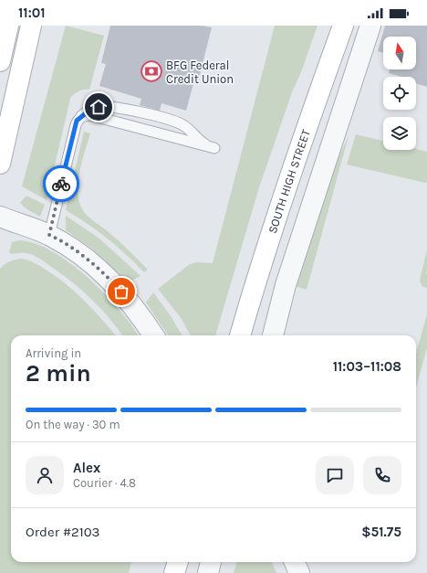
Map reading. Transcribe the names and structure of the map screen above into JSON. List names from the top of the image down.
{
  "streets": {
    "main road": ["SOUTH HIGH STREET"]
  },
  "places": {
    "bank": ["BFG Federal Credit Union"]
  },
  "north": "top",
  "page": {
    "status": "11:01",
    "heading": ["2 min", "Arriving in", "11:03–11:08"],
    "panel": [
      "Alex",
      "Courier · 4.8",
      "Order #2103",
      "$51.75"
    ],
    "bar": "On the way · 30 m"
  }
}
